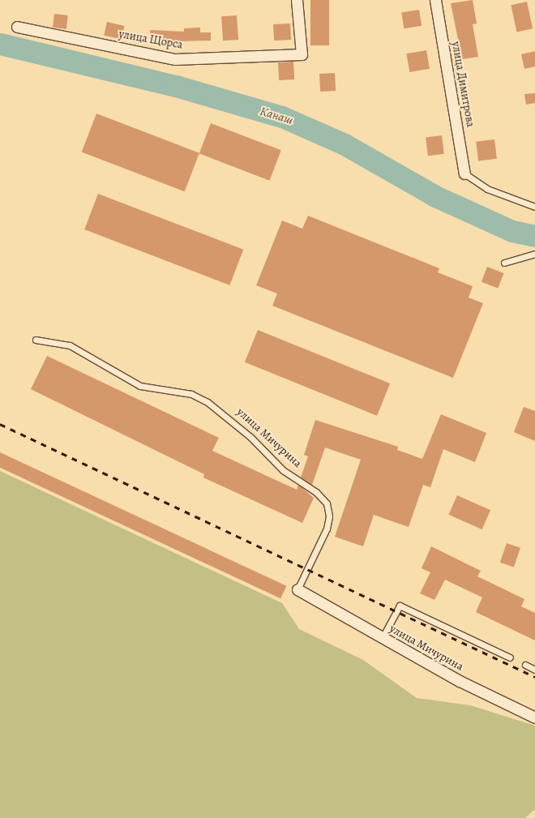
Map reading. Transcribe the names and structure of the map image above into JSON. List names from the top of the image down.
{
  "streets": {
    "street": ["улица Щорса", "улица Димитрова", "улица Мичурина"]
  },
  "water": ["Канаш"]
}
